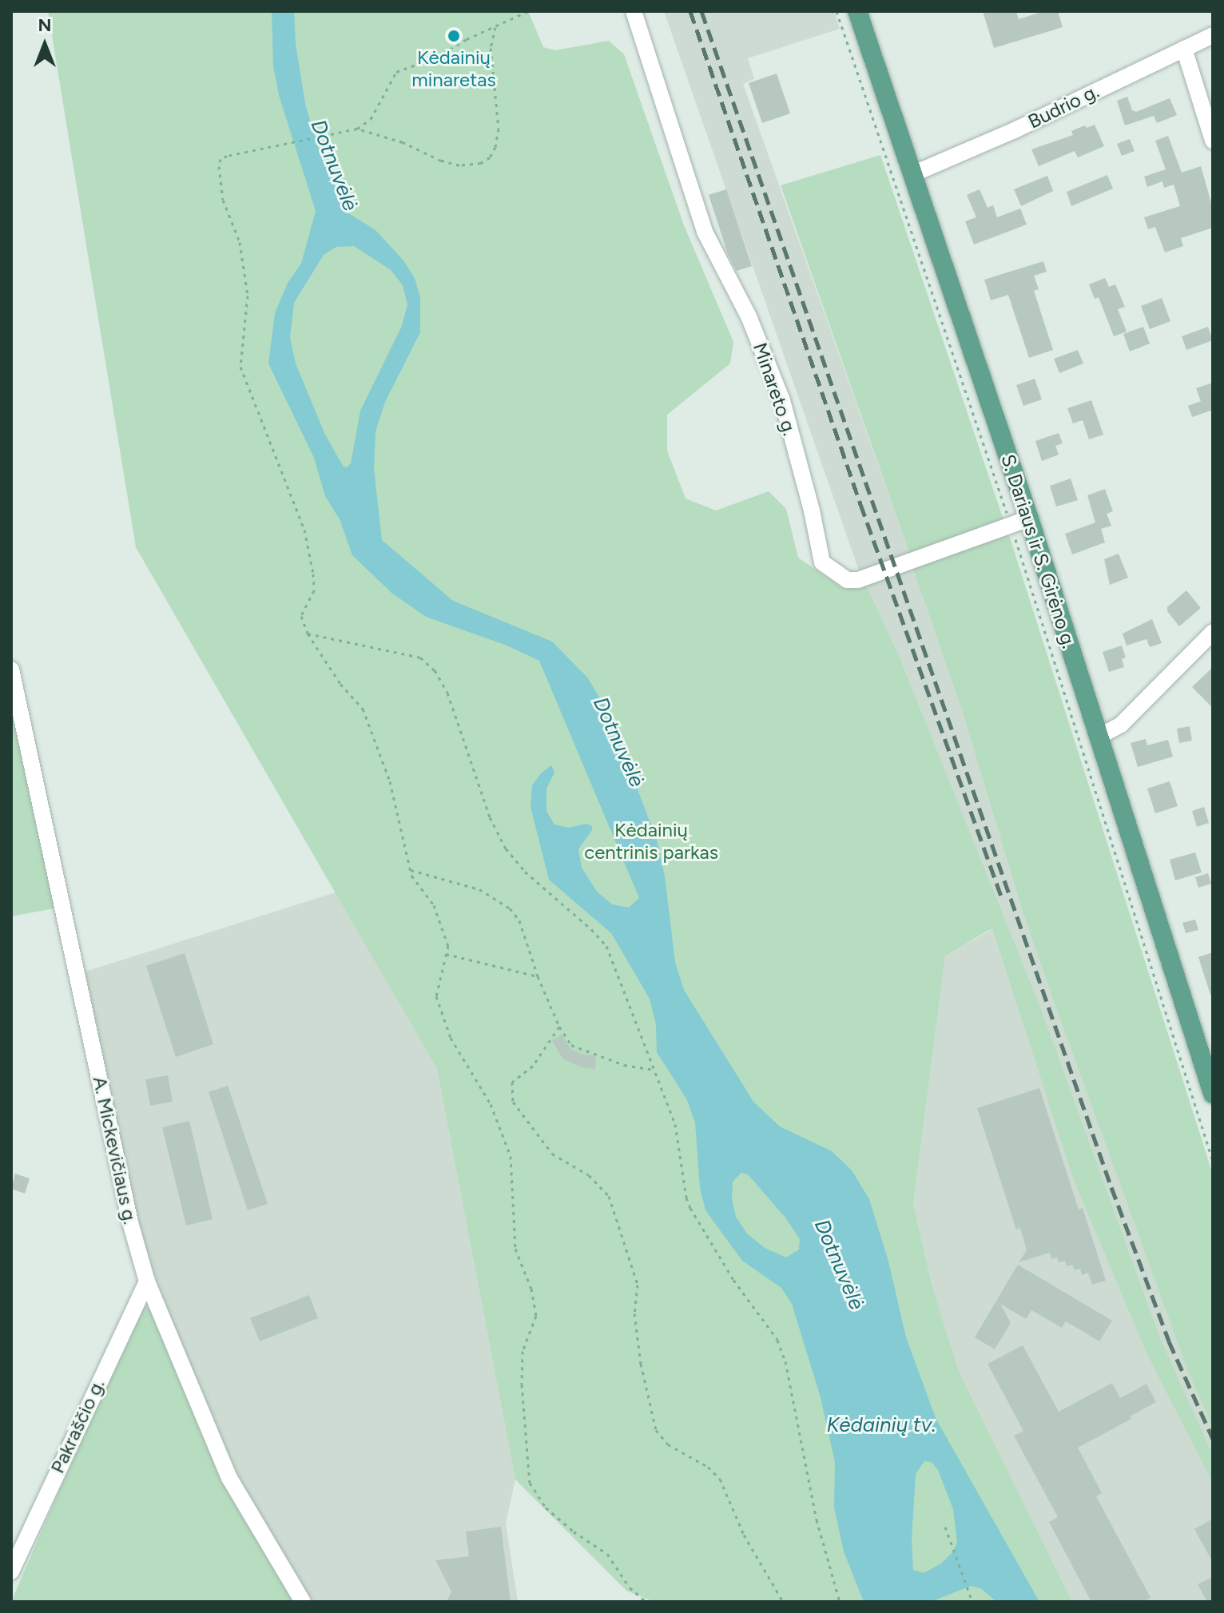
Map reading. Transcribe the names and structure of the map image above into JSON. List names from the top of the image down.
{
  "streets": {
    "main road": ["S. Dariaus ir S. Girėno g."],
    "street": [
      "Budrio g.",
      "Minareto g.",
      "A. Mickevičiaus g.",
      "Pakraščio g."
    ]
  },
  "crossings": [
    ["Budrio g.", "S. Dariaus ir S. Girėno g."],
    ["Minareto g.", "S. Dariaus ir S. Girėno g."],
    ["A. Mickevičiaus g.", "Pakraščio g."]
  ],
  "water": ["Dotnuvėlė", "Kėdainių tv."],
  "parks": ["Kėdainių centrinis parkas"],
  "places": ["Kėdainių minaretas"],
  "north": "top"
}
